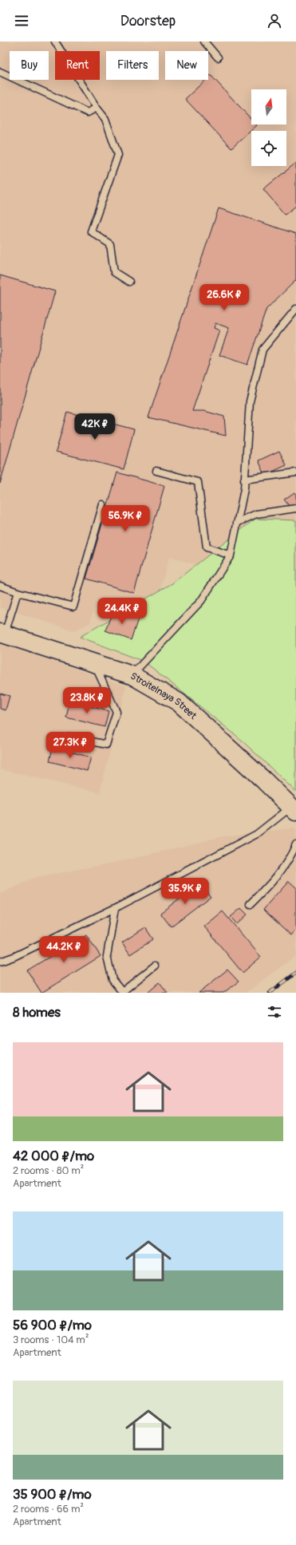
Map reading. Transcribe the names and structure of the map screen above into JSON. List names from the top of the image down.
{
  "streets": {
    "street": ["Stroitelnaya Street"]
  },
  "north": "top",
  "page": {
    "header": "Doorstep",
    "chip": [
      "Buy",
      "Rent",
      "Filters",
      "New"
    ],
    "price": [
      "26.6K ₽",
      "42K ₽",
      "56.9K ₽",
      "24.4K ₽",
      "23.8K ₽",
      "27.3K ₽",
      "35.9K ₽",
      "44.2K ₽"
    ],
    "heading": "8 homes",
    "list": [
      {
        "name": "42 000 ₽/mo",
        "note": "2 rooms · 80 m² · Apartment"
      },
      {
        "name": "56 900 ₽/mo",
        "note": "3 rooms · 104 m² · Apartment"
      },
      {
        "name": "35 900 ₽/mo",
        "note": "2 rooms · 66 m² · Apartment"
      }
    ]
  }
}
